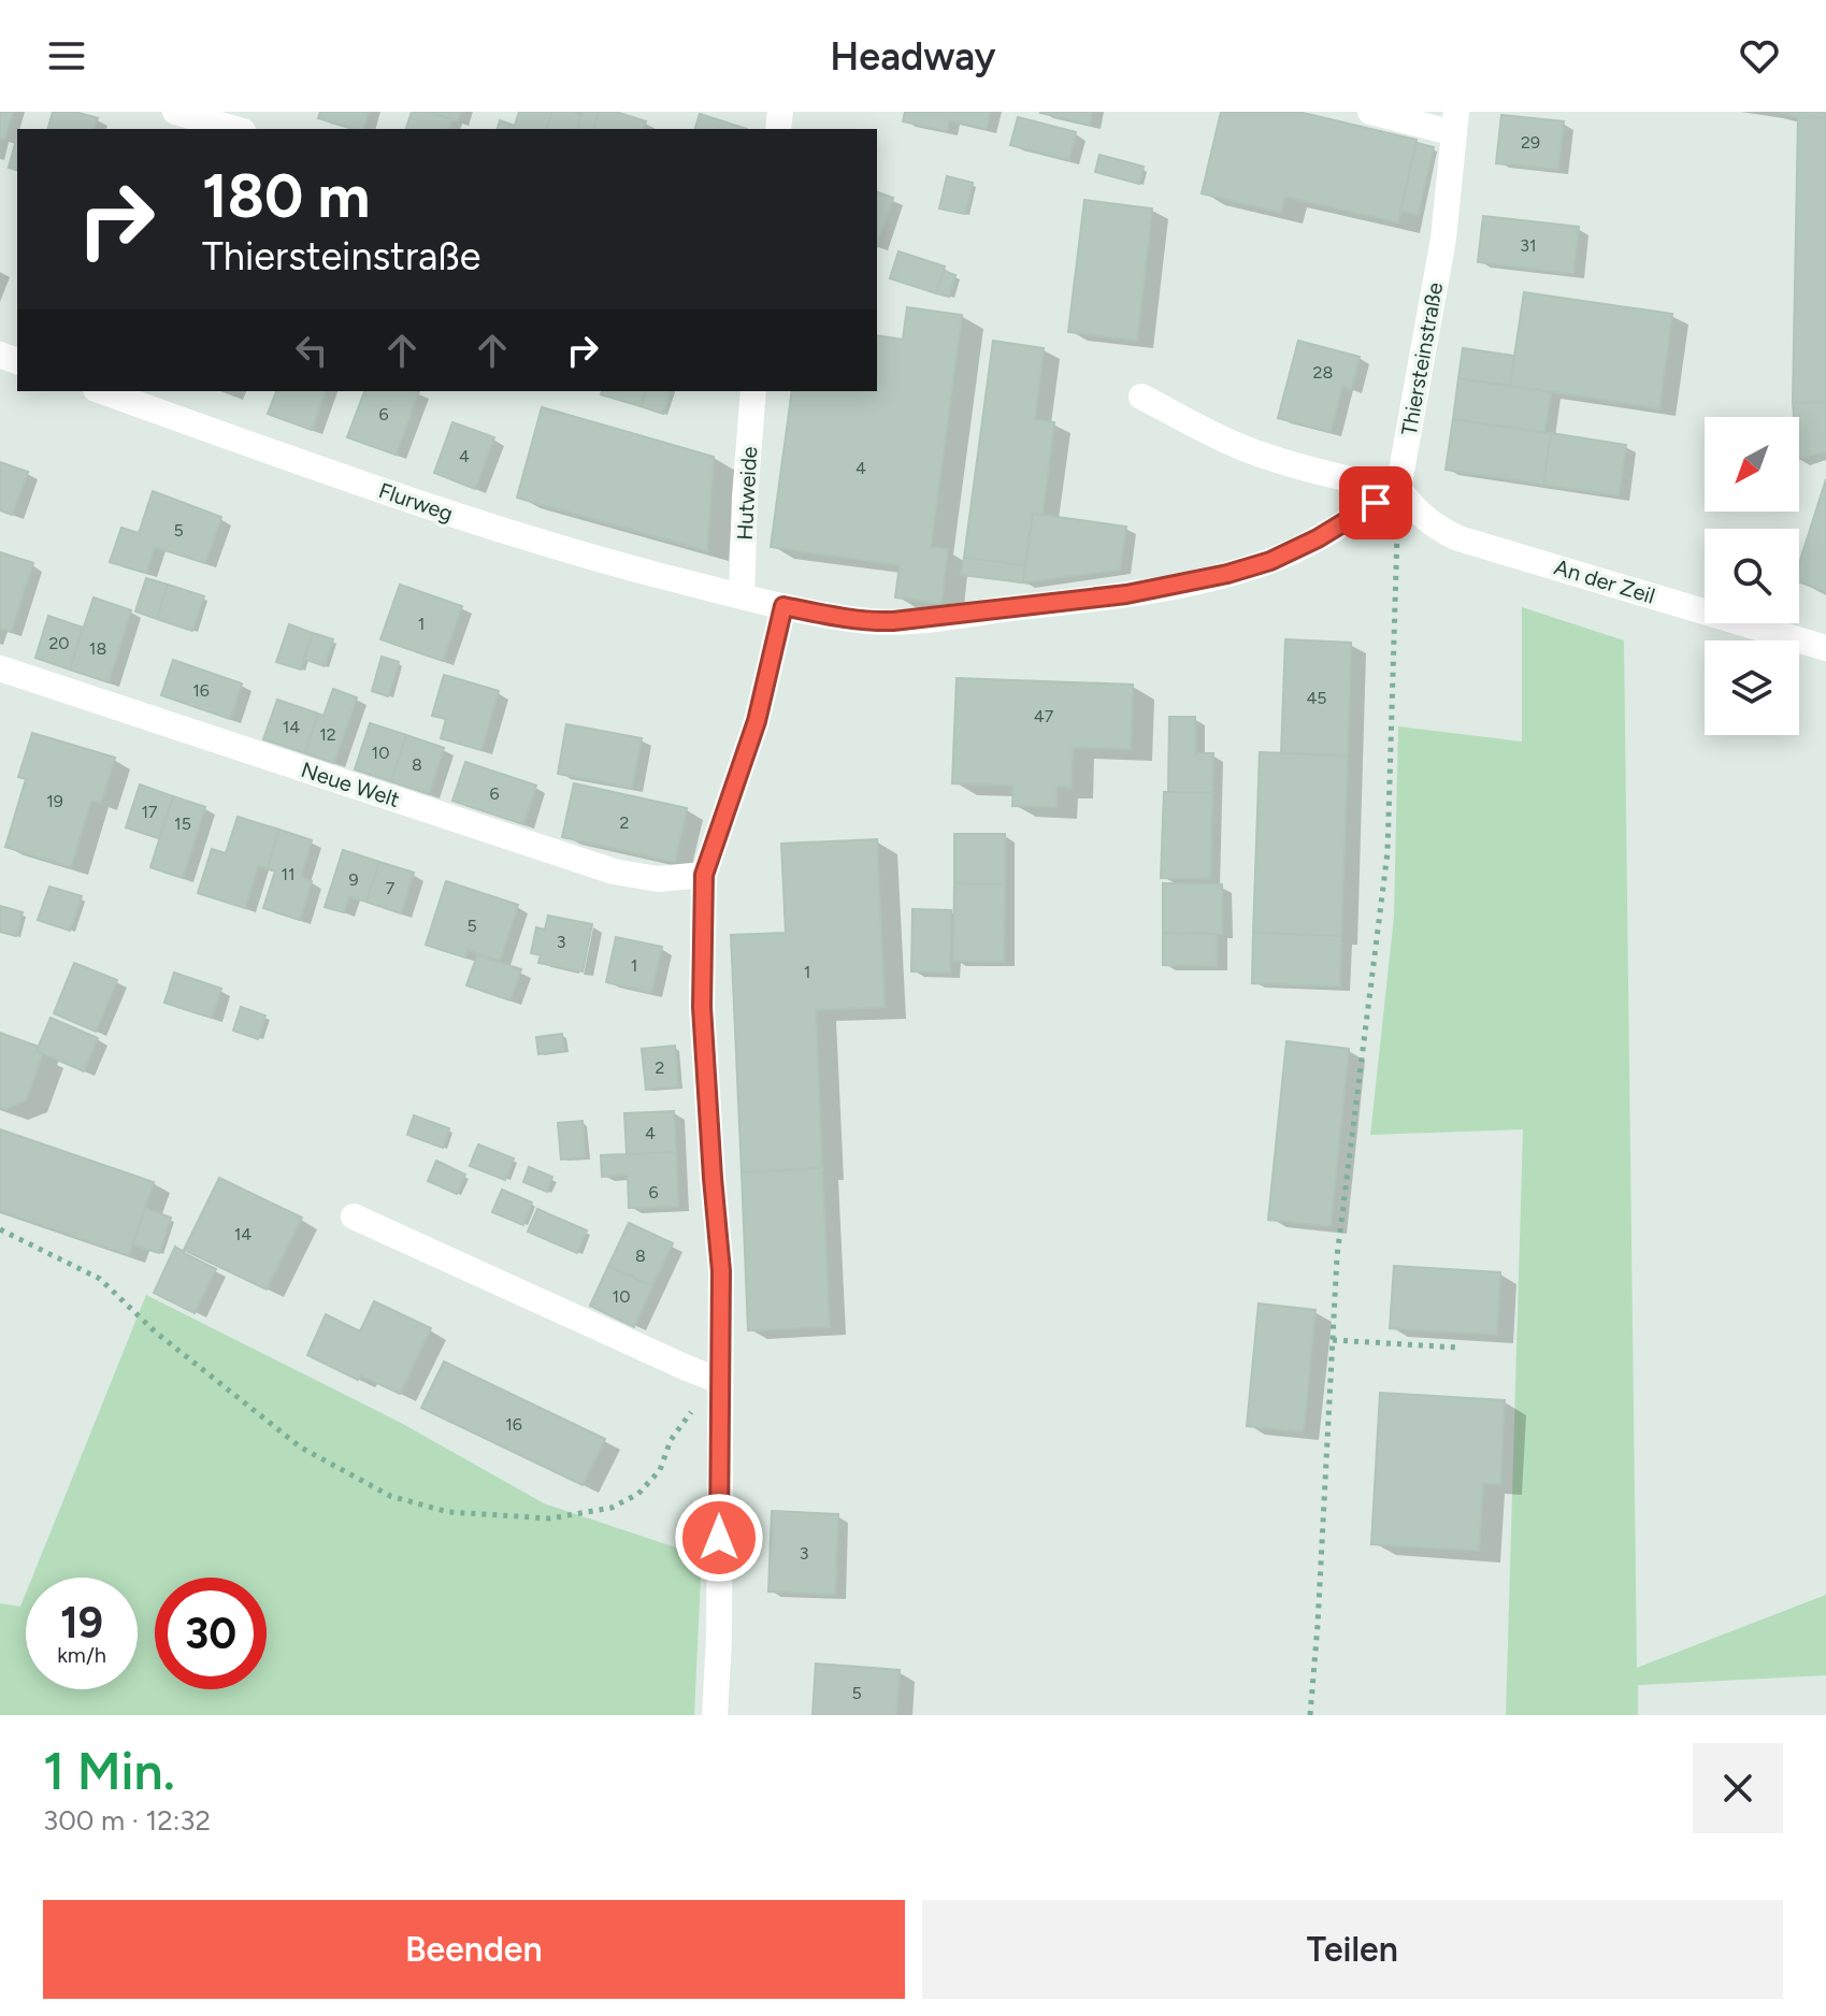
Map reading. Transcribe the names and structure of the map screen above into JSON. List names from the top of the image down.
{
  "streets": {
    "street": [
      "Thiersteinstraße",
      "Hutweide",
      "Flurweg",
      "An der Zeil",
      "Neue Welt"
    ]
  },
  "crossings": [
    ["Thiersteinstraße", "An der Zeil"],
    ["Hutweide", "Flurweg"]
  ],
  "house_numbers": [
    "29",
    "31",
    "28",
    "6",
    "4",
    "4",
    "5",
    "1",
    "20",
    "18",
    "16",
    "45",
    "47",
    "14",
    "12",
    "10",
    "8",
    "6",
    "19",
    "17",
    "2",
    "15",
    "11",
    "9",
    "7",
    "5",
    "3",
    "1",
    "1",
    "2",
    "4",
    "6",
    "14",
    "8",
    "10",
    "16",
    "3",
    "5"
  ],
  "north": "bottom left",
  "page": {
    "header": "Headway",
    "turn": ["180 m", "Thiersteinstraße"],
    "speed": "19 km/h",
    "limit": "30",
    "heading": ["1 Min.", "300 m · 12:32"],
    "buttons": ["Beenden", "Teilen"]
  }
}
